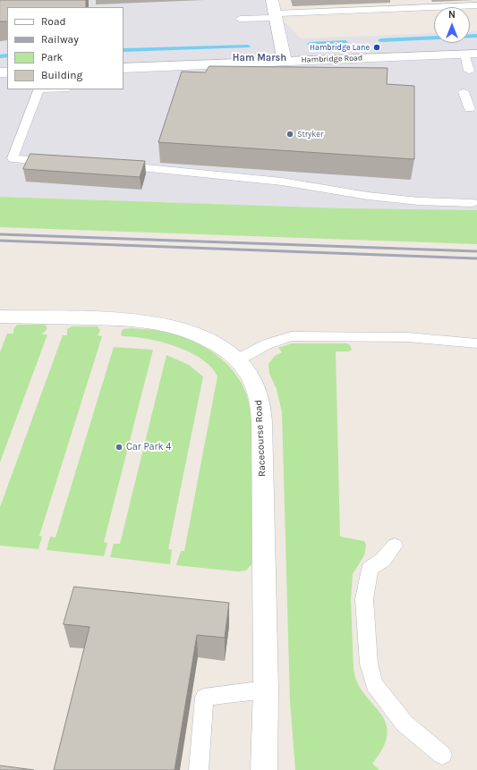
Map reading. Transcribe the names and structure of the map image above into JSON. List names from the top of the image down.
{
  "streets": {
    "street": ["Hambridge Road", "Racecourse Road"]
  },
  "districts": ["Ham Marsh"],
  "places": ["Hambridge Lane", "Stryker", "Car Park 4"],
  "legend": [
    "Road",
    "Railway",
    "Park",
    "Building"
  ],
  "north": "top"
}
